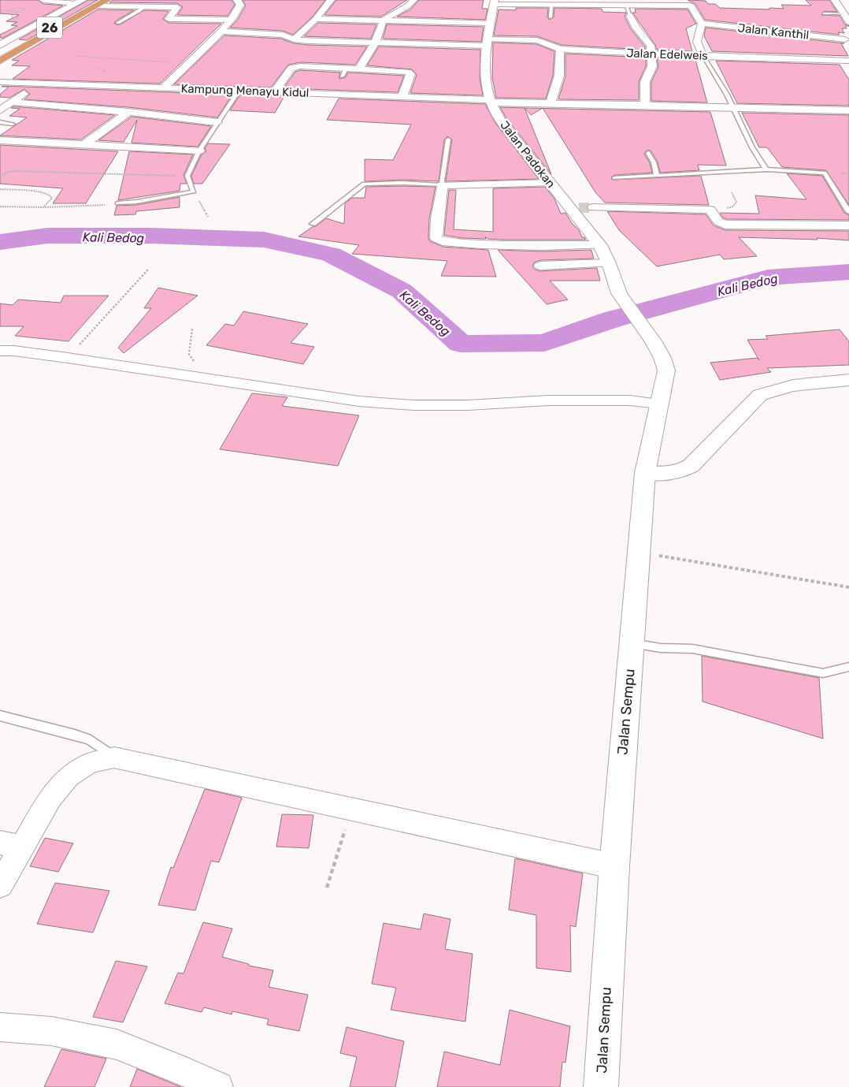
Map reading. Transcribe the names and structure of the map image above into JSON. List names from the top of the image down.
{
  "streets": {
    "highway": ["26"],
    "main road": ["Jalan Padokan", "Jalan Sempu"],
    "street": ["Jalan Kanthil", "Jalan Edelweis", "Kampung Menayu Kidul"]
  },
  "crossings": [
    ["Jalan Edelweis", "Jalan Padokan"],
    ["Kampung Menayu Kidul", "Jalan Padokan"],
    ["Jalan Padokan", "Jalan Sempu"]
  ],
  "water": ["Kali Bedog"]
}
